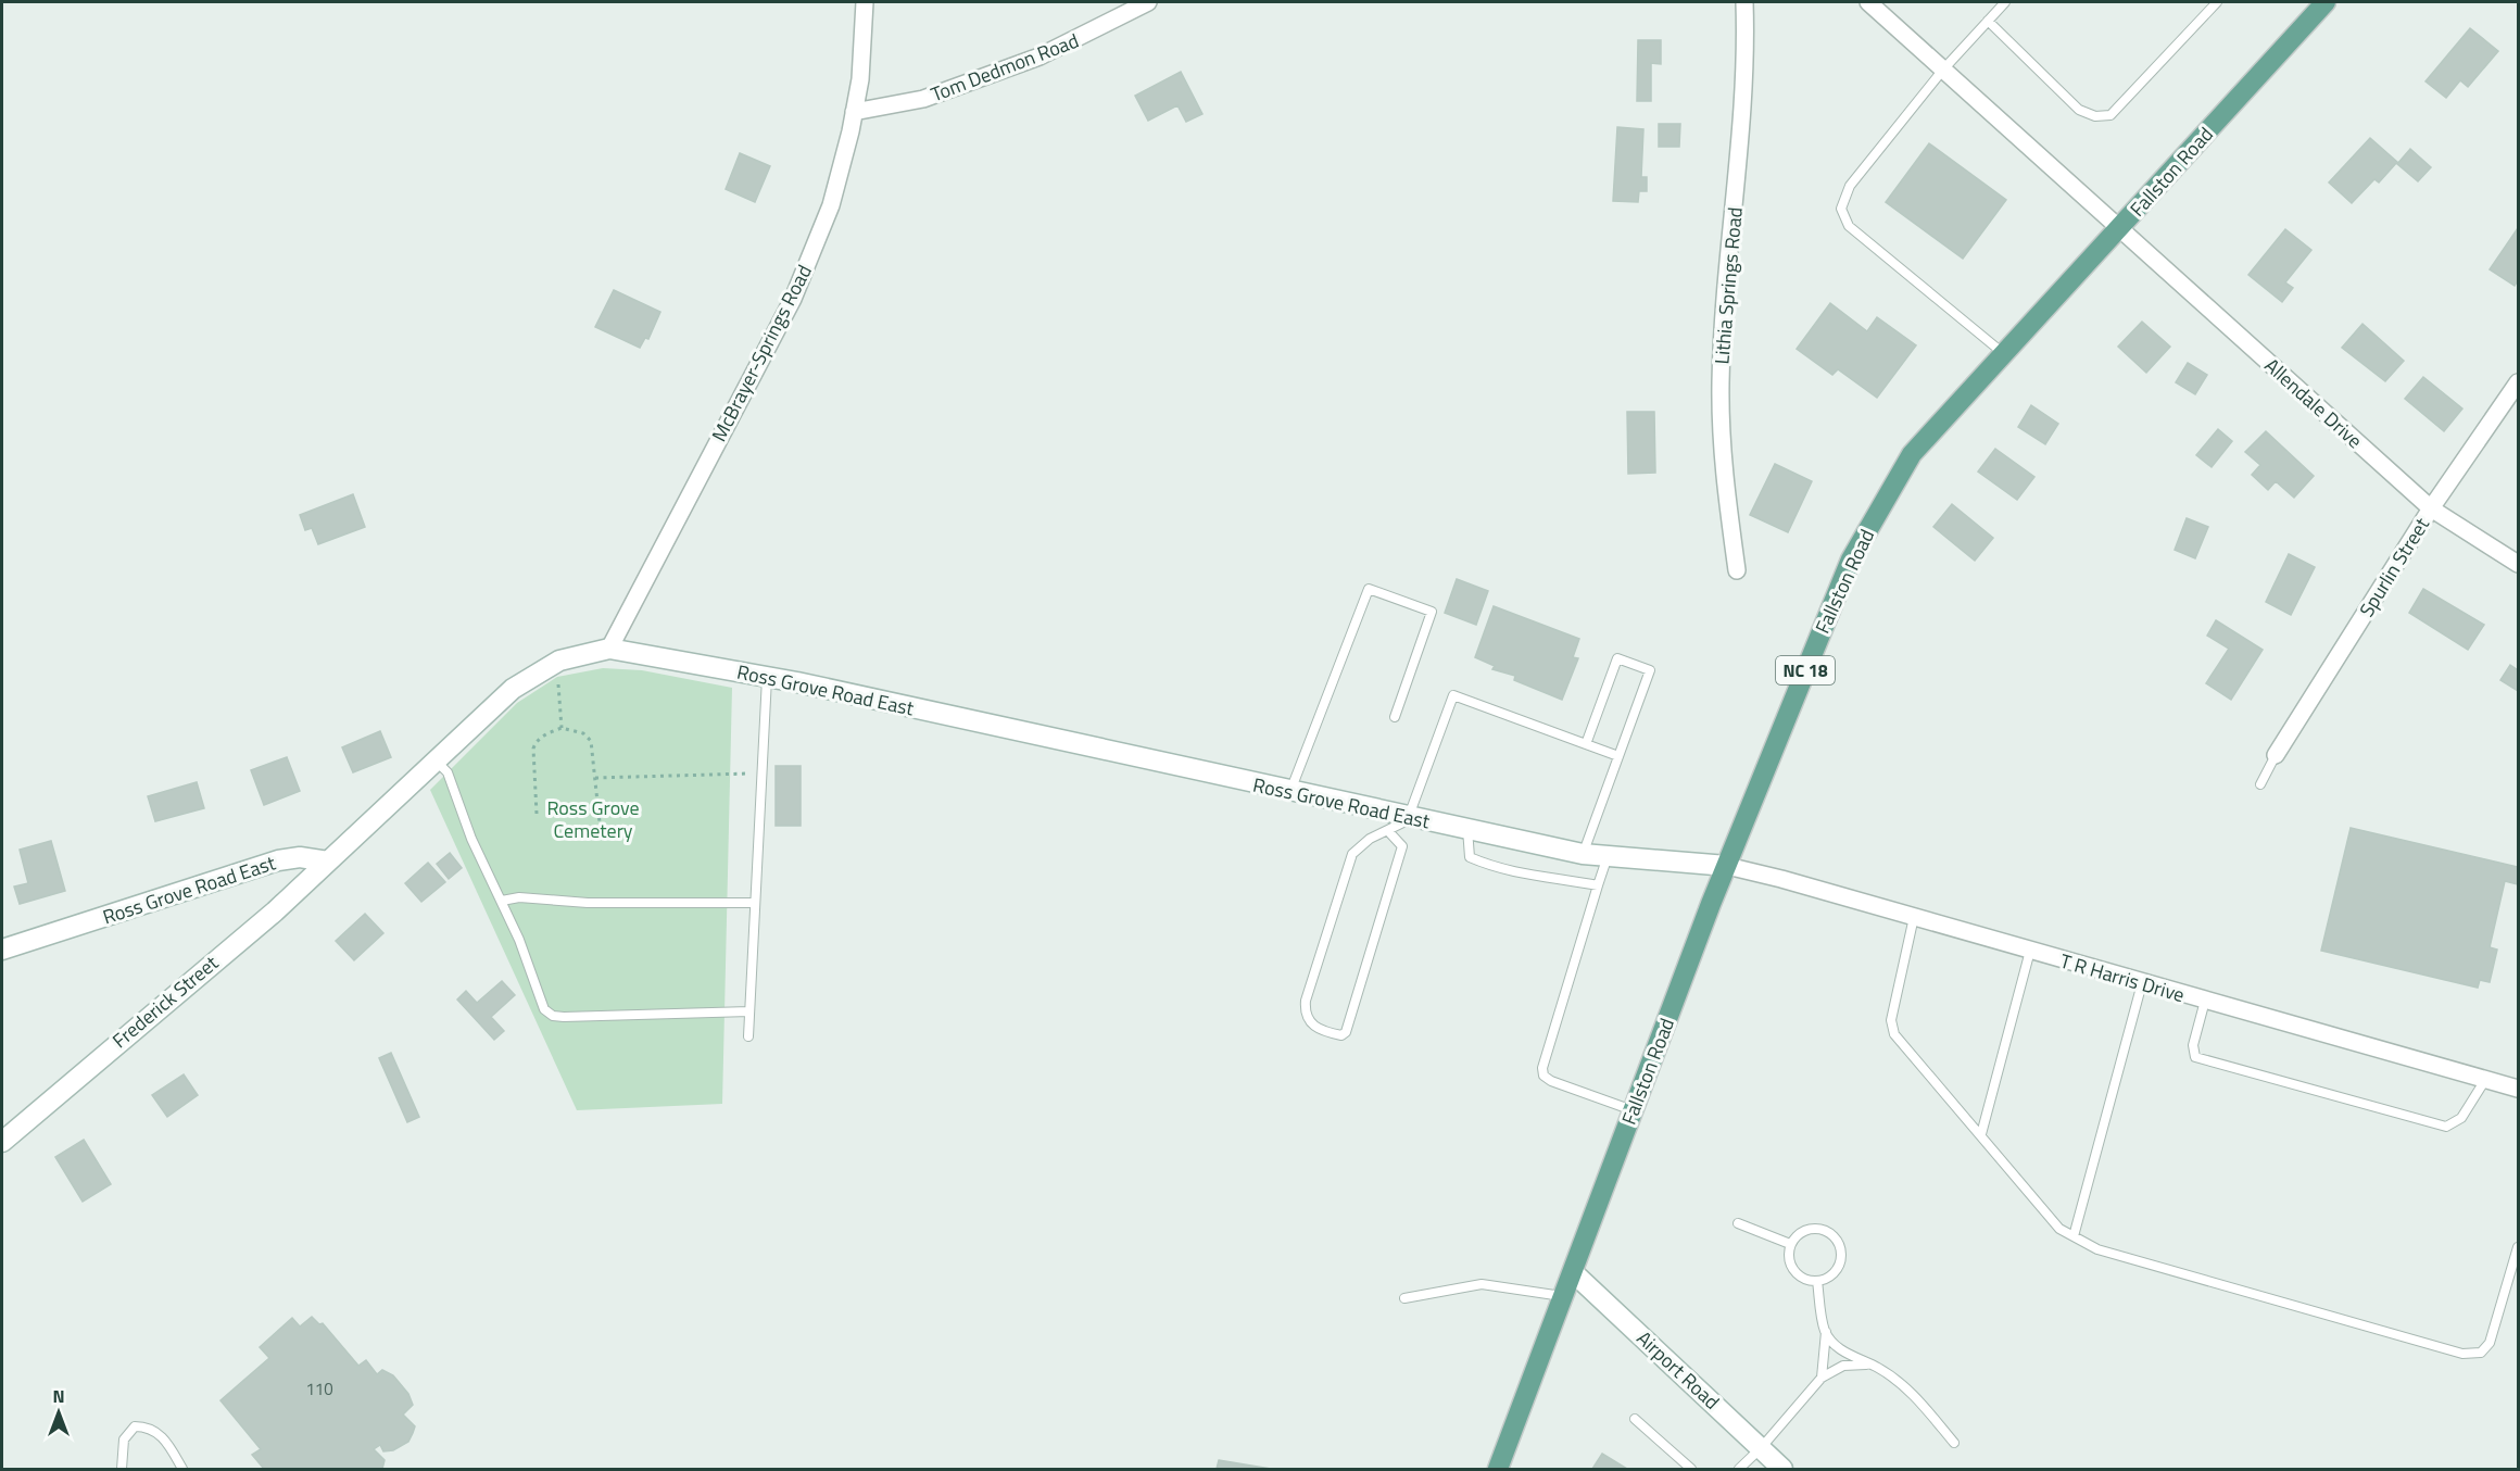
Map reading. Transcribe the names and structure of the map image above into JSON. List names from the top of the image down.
{
  "streets": {
    "main road": ["Fallston Road", "NC 18"],
    "street": [
      "Tom Dedmon Road",
      "Lithia Springs Road",
      "McBrayer-Springs Road",
      "Allendale Drive",
      "Spurlin Street",
      "Ross Grove Road East",
      "T R Harris Drive",
      "Frederick Street",
      "Airport Road"
    ]
  },
  "crossings": [
    ["Tom Dedmon Road", "McBrayer-Springs Road"],
    ["Fallston Road", "Allendale Drive"],
    ["Fallston Road", "Ross Grove Road East"],
    ["Fallston Road", "T R Harris Drive"],
    ["Fallston Road", "Airport Road"],
    ["McBrayer-Springs Road", "Ross Grove Road East"],
    ["Allendale Drive", "Spurlin Street"],
    ["Ross Grove Road East", "T R Harris Drive"],
    ["Ross Grove Road East", "Frederick Street"]
  ],
  "parks": ["Ross Grove Cemetery"],
  "house_numbers": ["110"],
  "north": "top"
}
